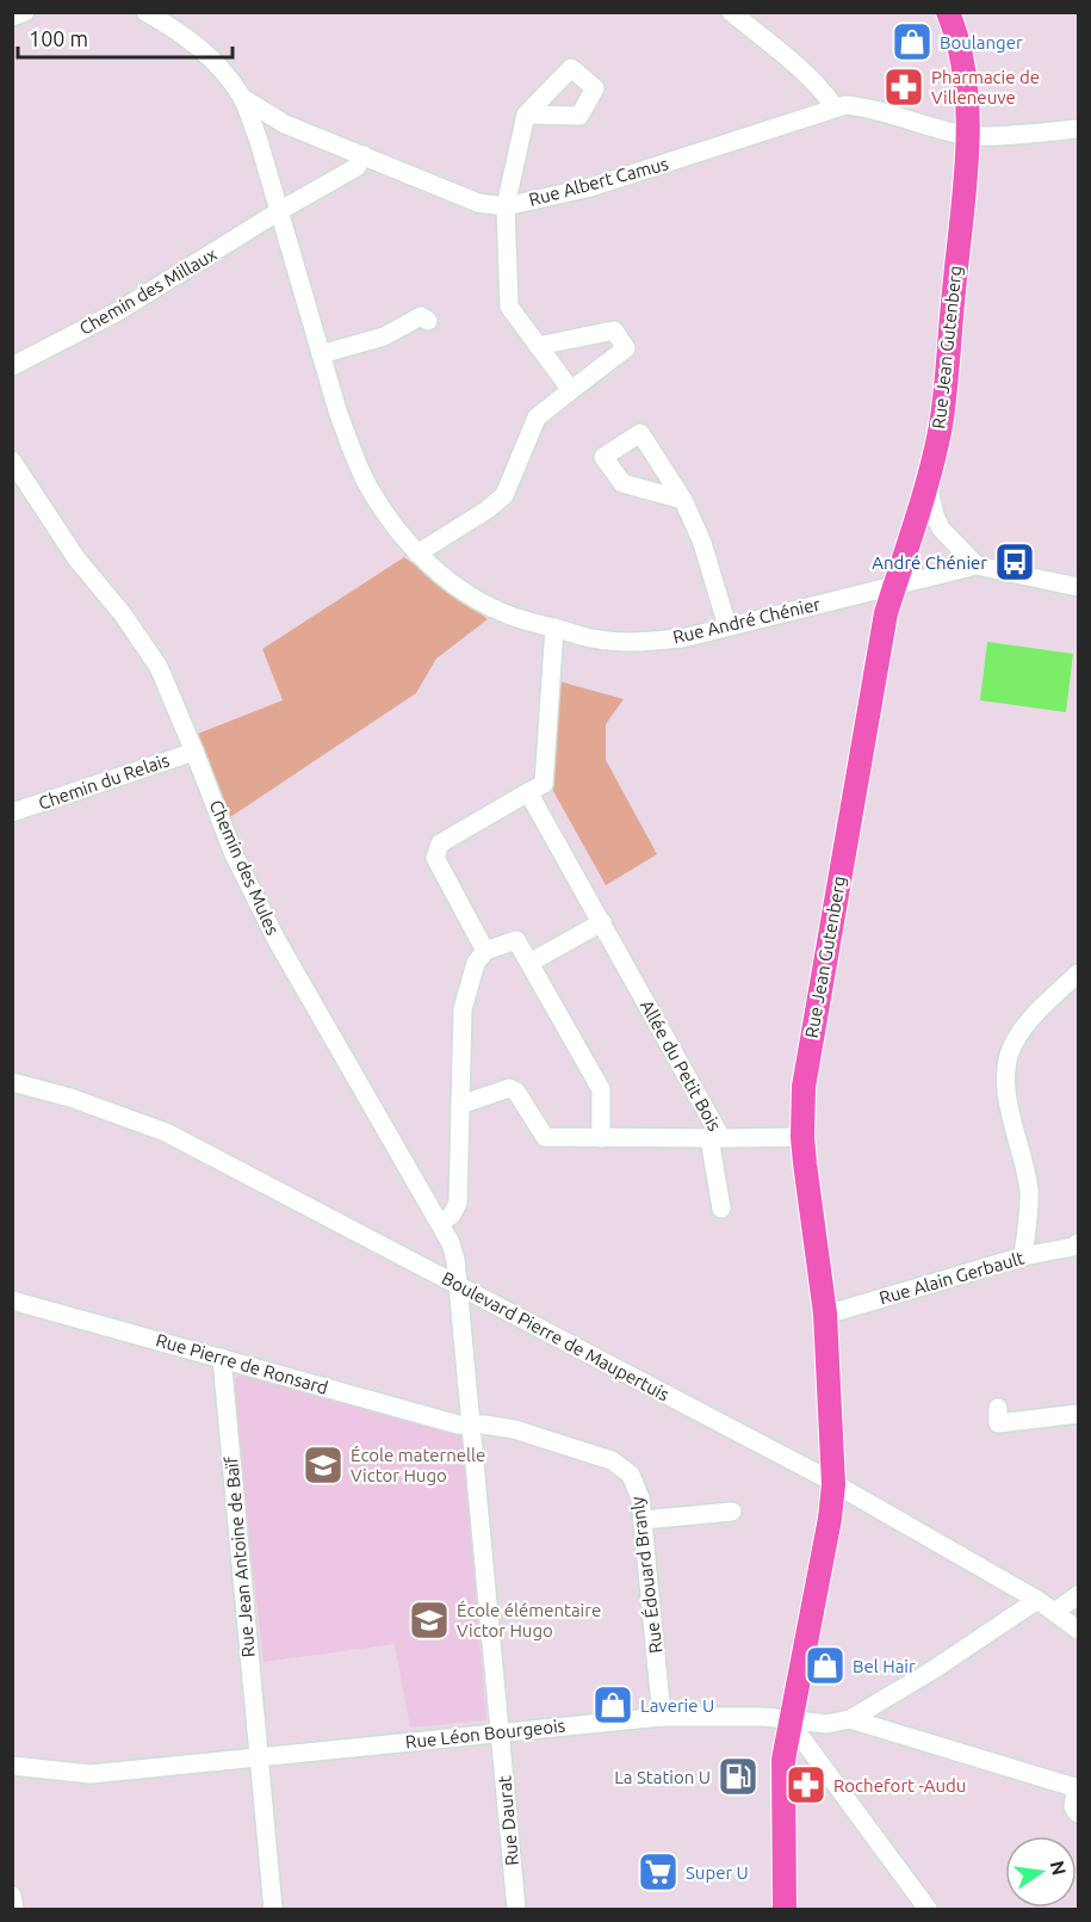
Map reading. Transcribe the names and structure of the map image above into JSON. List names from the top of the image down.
{
  "streets": {
    "main road": ["Rue Jean Gutenberg"],
    "street": [
      "Rue Albert Camus",
      "Chemin des Millaux",
      "Rue André Chénier",
      "Chemin du Relais",
      "Chemin des Mules",
      "Allée du Petit Bois",
      "Rue Alain Gerbault",
      "Boulevard Pierre de Maupertuis",
      "Rue Pierre de Ronsard",
      "Rue Jean Antoine de Baïf",
      "Rue Édouard Branly",
      "Rue Léon Bourgeois",
      "Rue Daurat"
    ]
  },
  "crossings": [
    ["Rue Albert Camus", "Chemin des Millaux"],
    ["Rue Albert Camus", "Rue André Chénier"],
    ["Chemin des Millaux", "Rue André Chénier"],
    ["Rue Jean Gutenberg", "Rue André Chénier"],
    ["Rue Jean Gutenberg", "Allée du Petit Bois"],
    ["Rue Jean Gutenberg", "Rue Alain Gerbault"],
    ["Rue Jean Gutenberg", "Boulevard Pierre de Maupertuis"],
    ["Rue Jean Gutenberg", "Rue Léon Bourgeois"],
    ["Chemin du Relais", "Chemin des Mules"],
    ["Chemin des Mules", "Boulevard Pierre de Maupertuis"],
    ["Chemin des Mules", "Rue Pierre de Ronsard"],
    ["Chemin des Mules", "Rue Édouard Branly"],
    ["Chemin des Mules", "Rue Daurat"],
    ["Rue Pierre de Ronsard", "Rue Jean Antoine de Baïf"],
    ["Rue Pierre de Ronsard", "Rue Édouard Branly"],
    ["Rue Pierre de Ronsard", "Rue Daurat"],
    ["Rue Jean Antoine de Baïf", "Rue Léon Bourgeois"],
    ["Rue Édouard Branly", "Rue Léon Bourgeois"],
    ["Rue Édouard Branly", "Rue Daurat"],
    ["Rue Léon Bourgeois", "Rue Daurat"]
  ],
  "places": {
    "shop": ["Boulanger", "Bel Hair", "Laverie U"],
    "pharmacy": ["Pharmacie de Villeneuve", "Rochefort -Audu"],
    "bus stop": ["André Chénier"],
    "school or university": ["École maternelle Victor Hugo", "École élémentaire Victor Hugo"],
    "fuel station": ["La Station U"],
    "supermarket": ["Super U"]
  },
  "scale_bar": "100 m",
  "north": "right"
}
